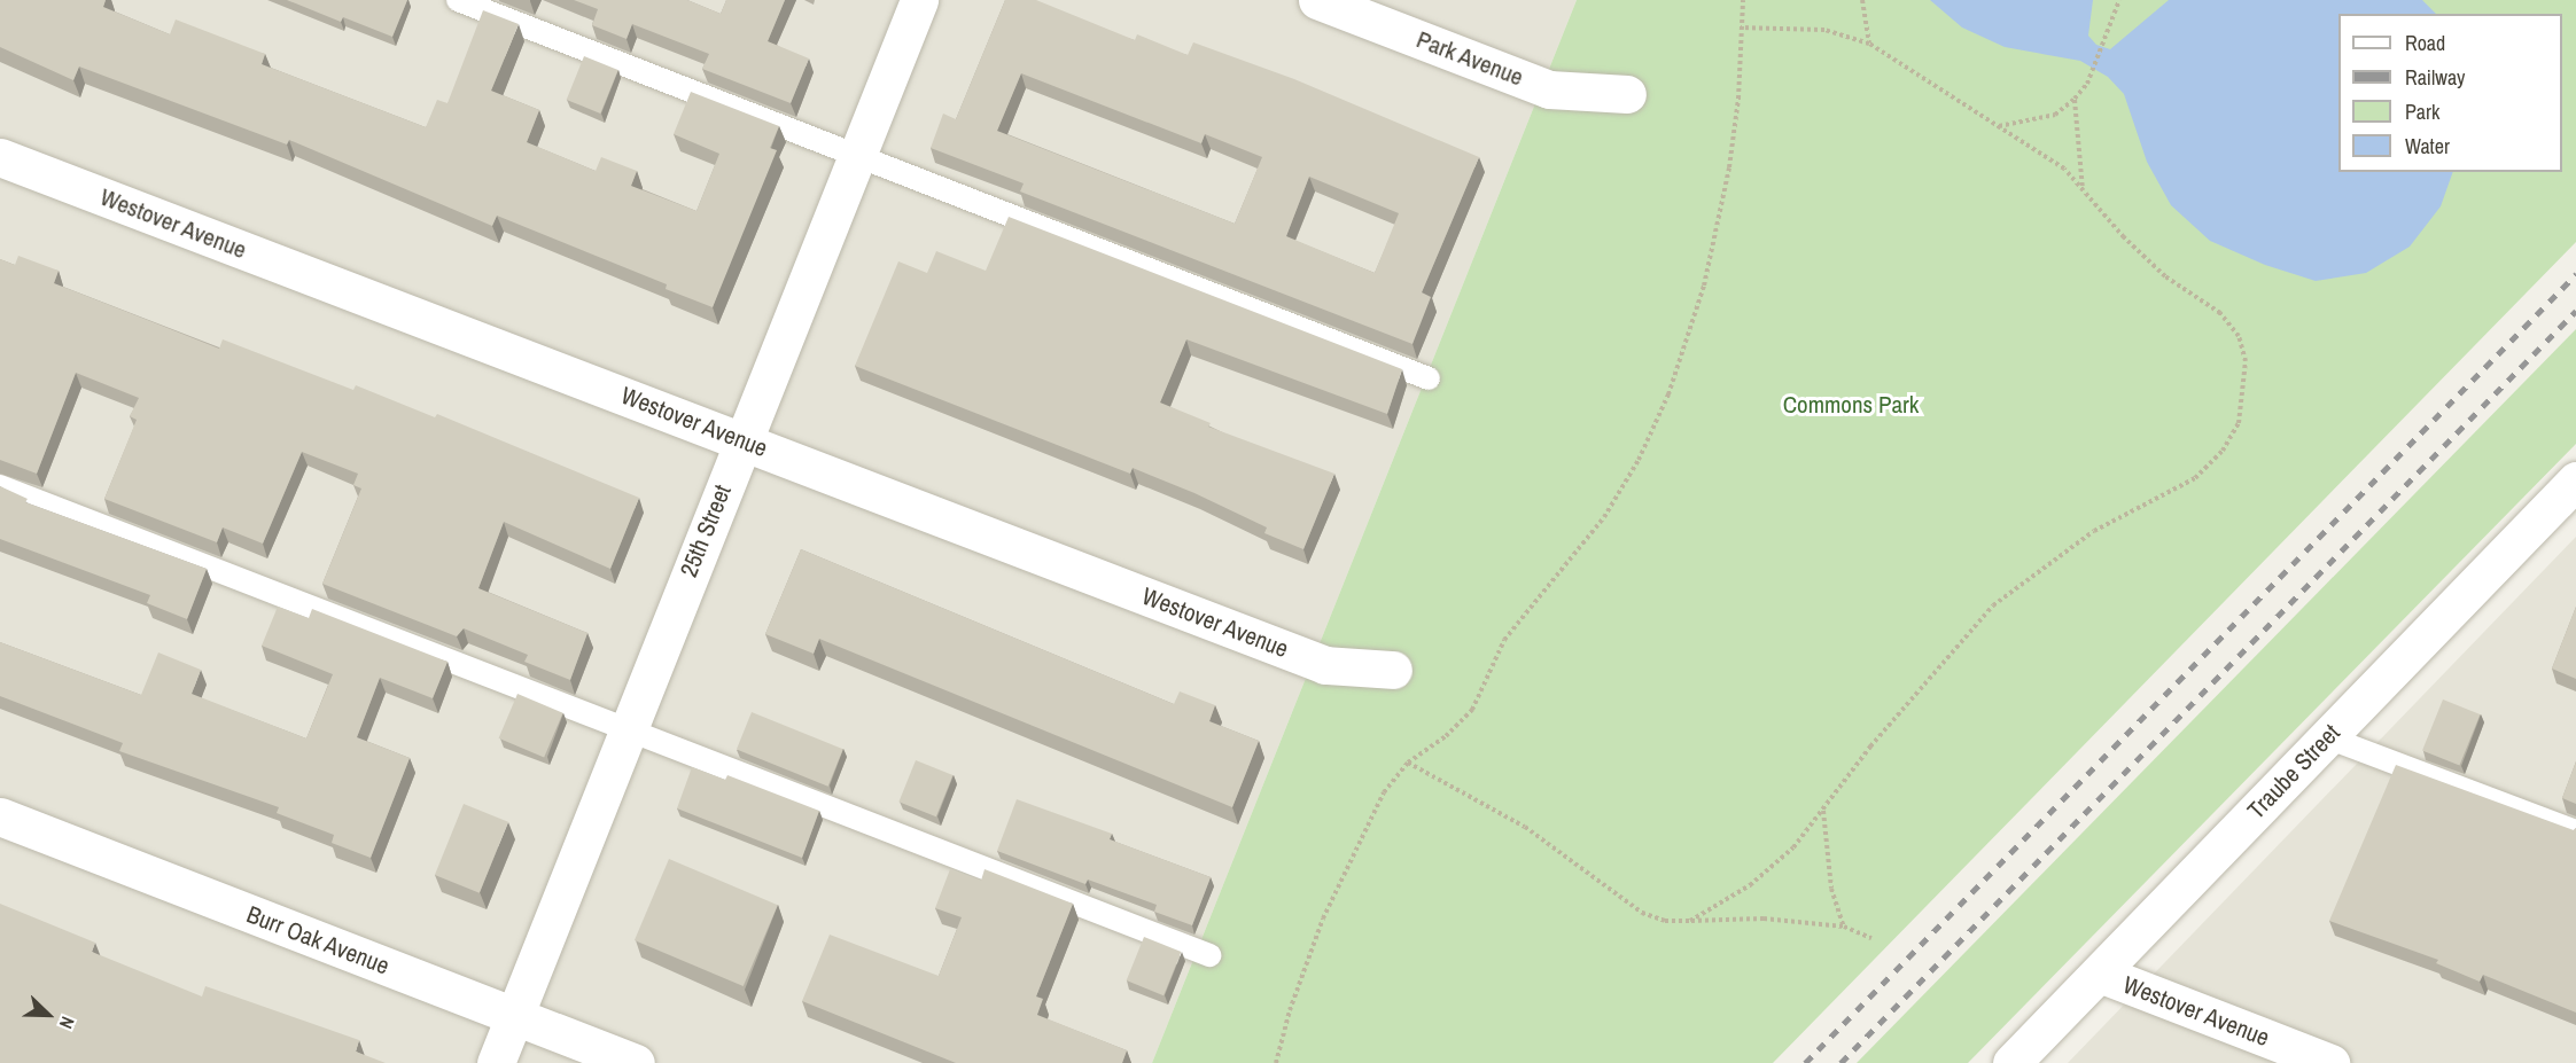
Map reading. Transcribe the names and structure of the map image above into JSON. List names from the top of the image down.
{
  "streets": {
    "street": [
      "Park Avenue",
      "Westover Avenue",
      "25th Street",
      "Traube Street",
      "Burr Oak Avenue"
    ]
  },
  "crossings": [
    ["Westover Avenue", "25th Street"],
    ["Westover Avenue", "Traube Street"],
    ["25th Street", "Burr Oak Avenue"]
  ],
  "parks": ["Commons Park"],
  "legend": [
    "Road",
    "Railway",
    "Park",
    "Water"
  ],
  "north": "bottom right"
}
